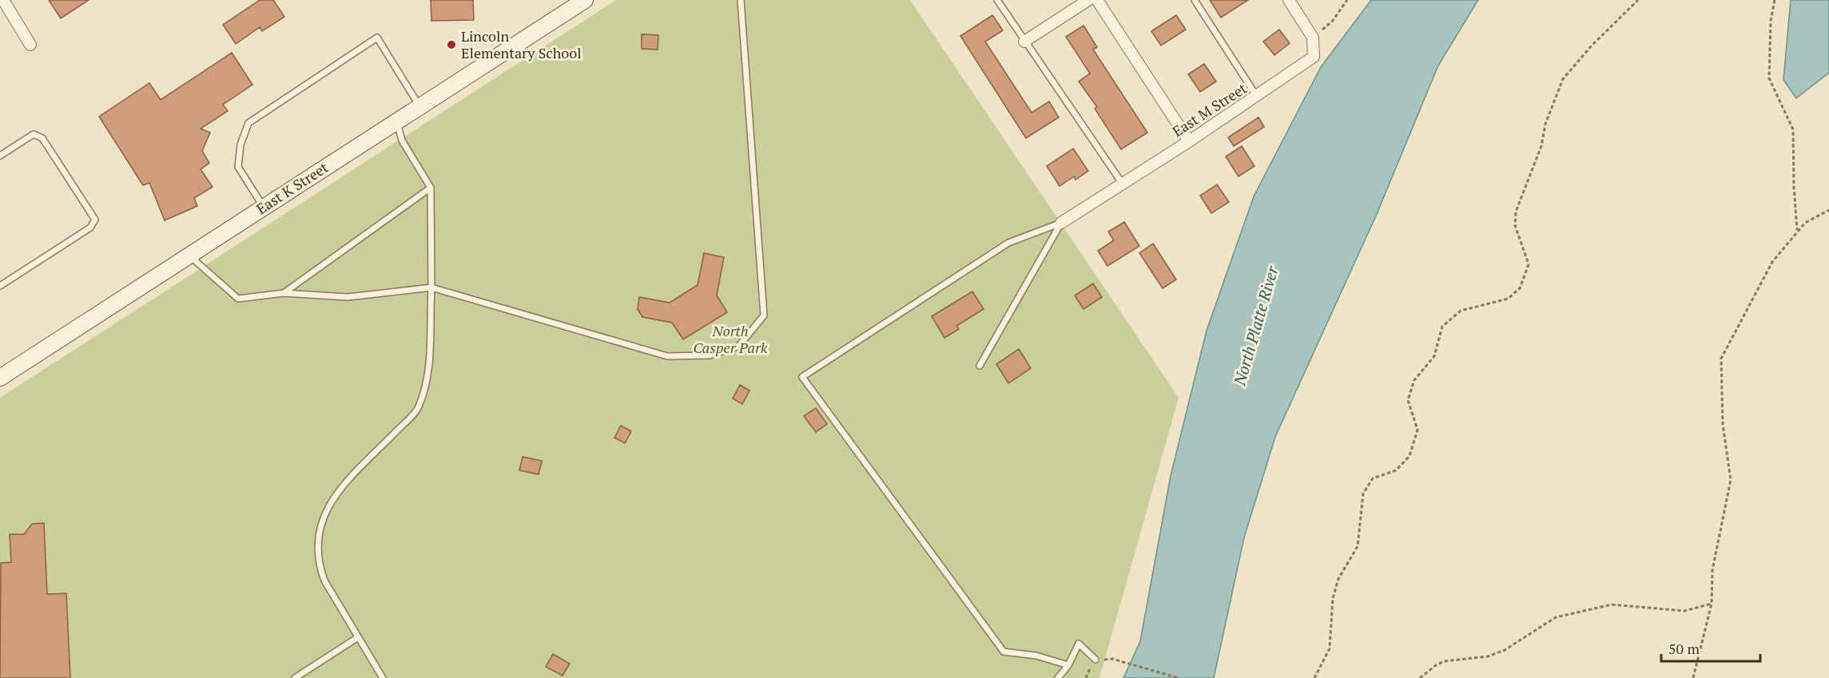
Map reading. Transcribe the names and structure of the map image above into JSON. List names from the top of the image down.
{
  "streets": {
    "street": ["East M Street", "East K Street"]
  },
  "water": ["North Platte River"],
  "parks": ["North Casper Park"],
  "places": ["Lincoln Elementary School"],
  "scale_bar": "50 m"
}
